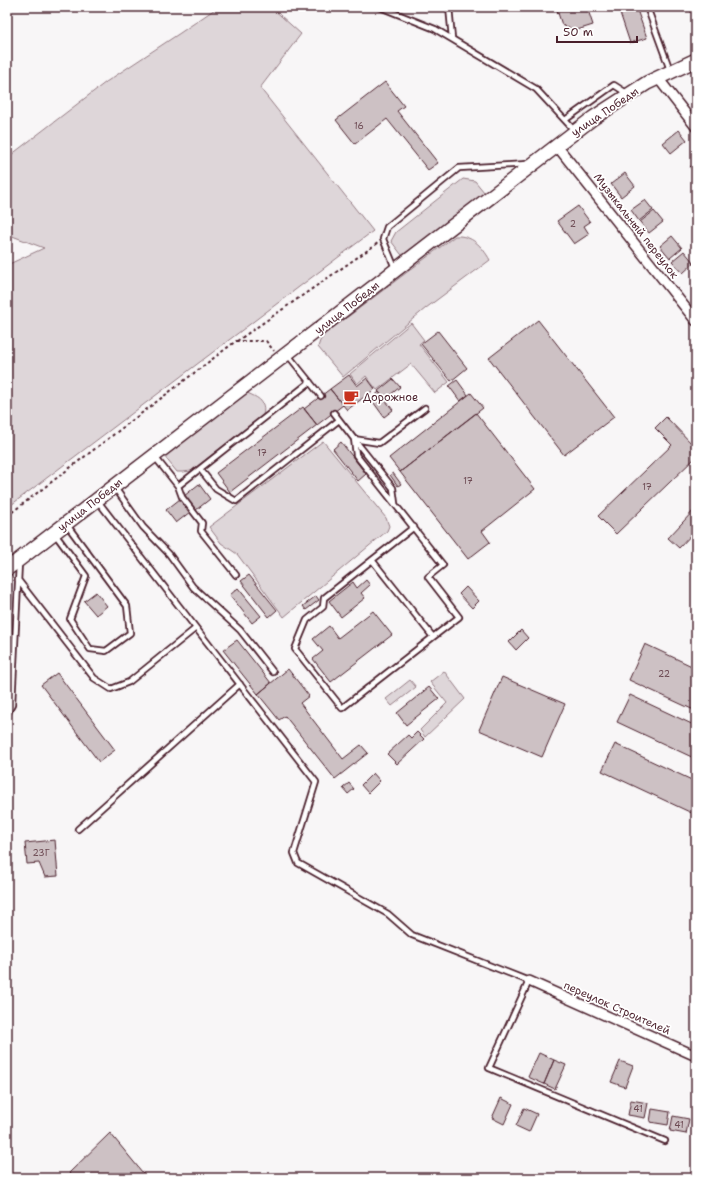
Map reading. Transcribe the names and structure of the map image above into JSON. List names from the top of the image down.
{
  "streets": {
    "main road": ["улица Победы"],
    "street": ["Музыкальный переулок", "переулок Строителей"]
  },
  "crossings": [
    ["улица Победы", "Музыкальный переулок"]
  ],
  "places": {
    "cafe": ["Дорожное"]
  },
  "house_numbers": [
    "16",
    "2",
    "17",
    "17",
    "17",
    "22",
    "23Г",
    "41",
    "41"
  ],
  "scale_bar": "50 m"
}
